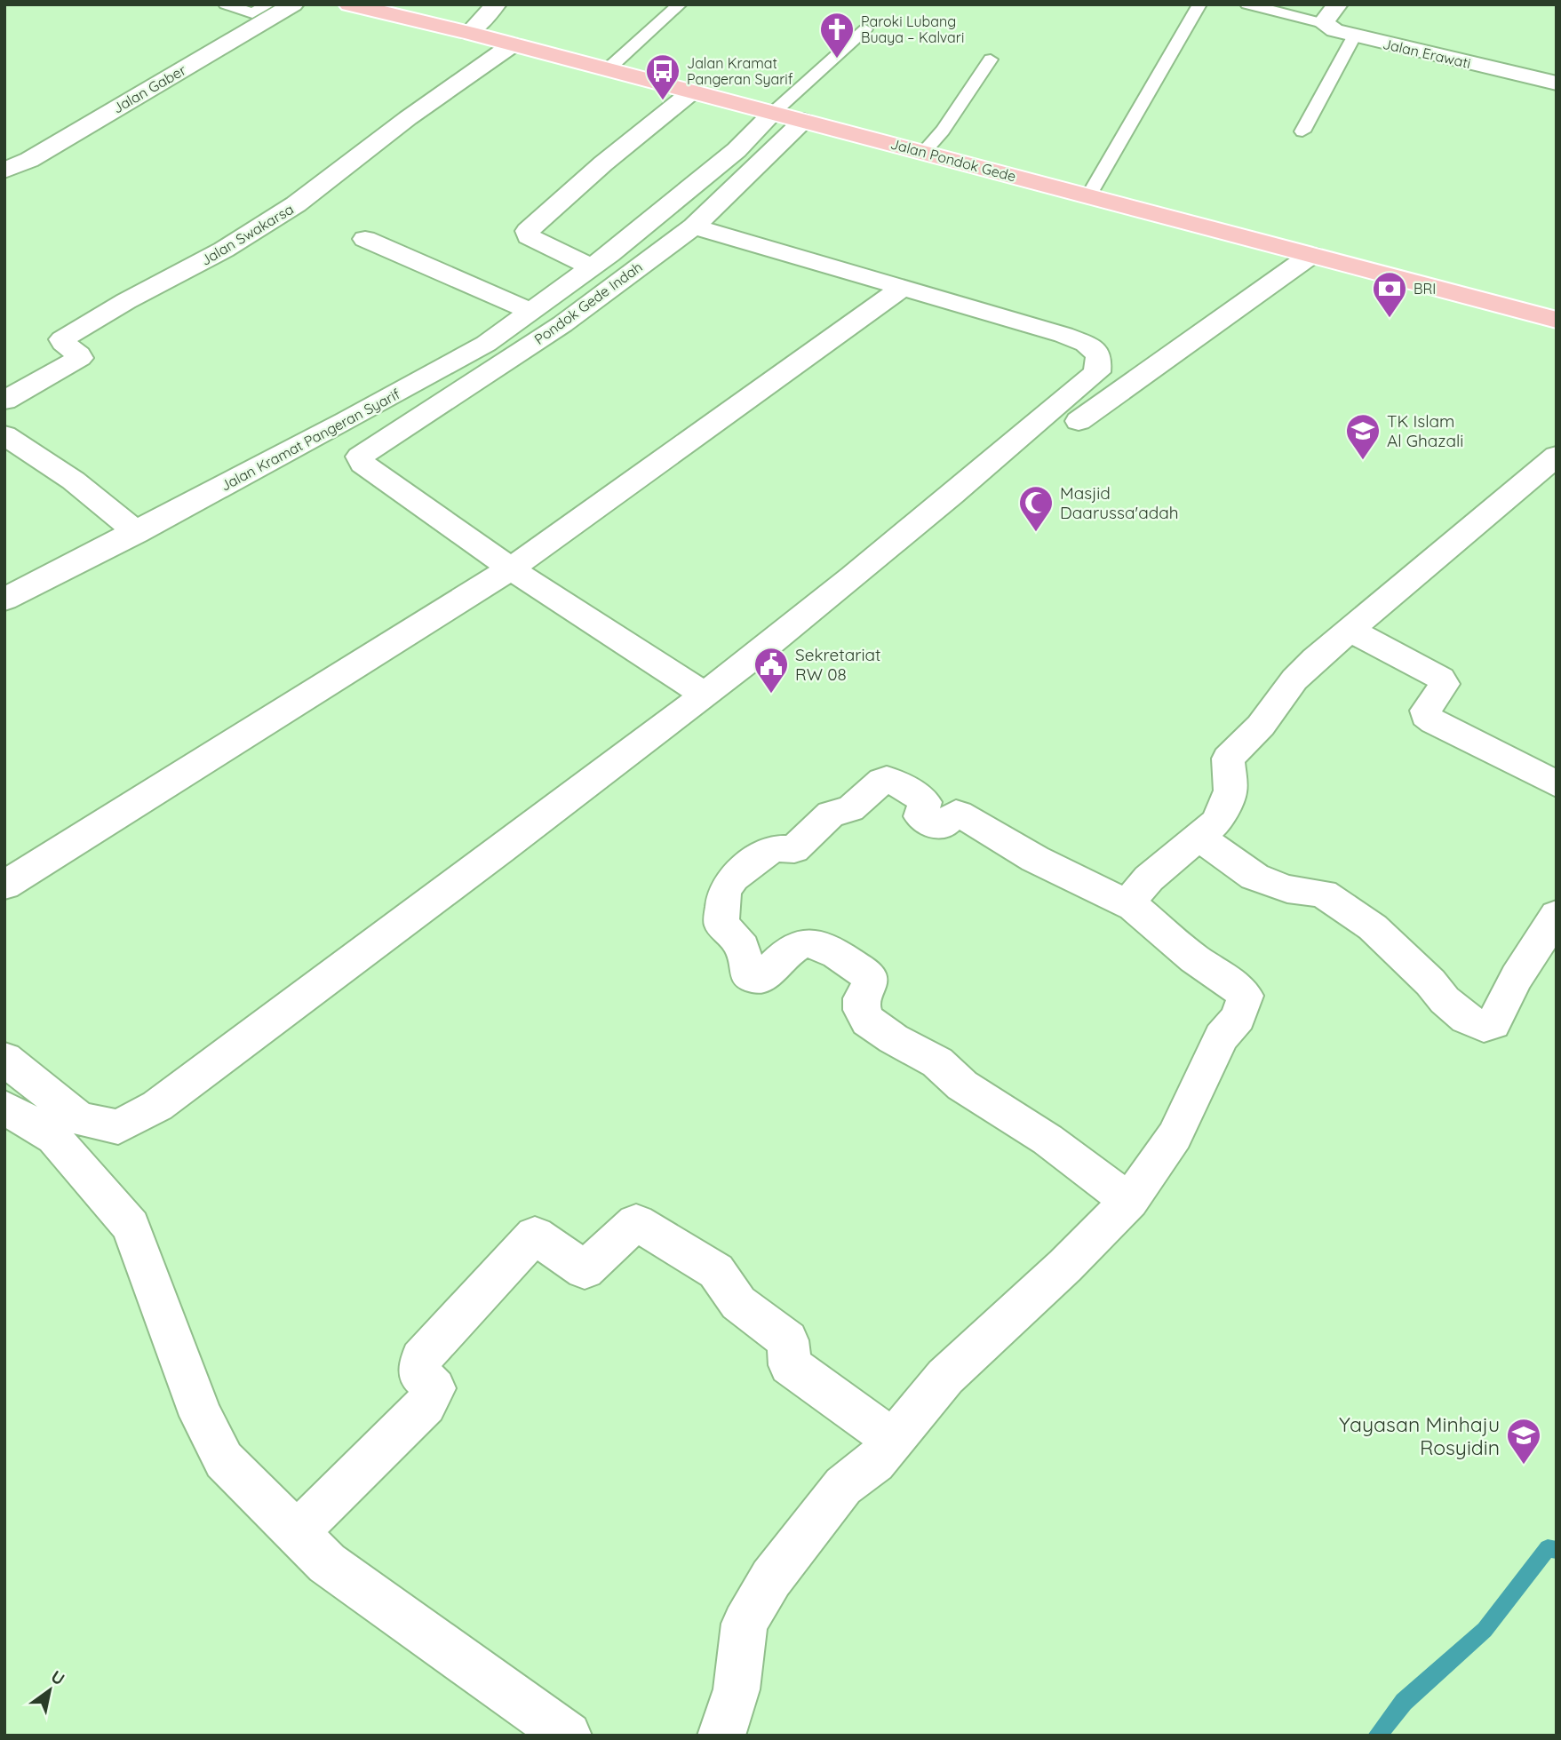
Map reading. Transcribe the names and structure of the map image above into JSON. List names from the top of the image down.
{
  "streets": {
    "main road": ["Jalan Pondok Gede"],
    "street": [
      "Jalan Erawati",
      "Jalan Gaber",
      "Jalan Swakarsa",
      "Pondok Gede Indah",
      "Jalan Kramat Pangeran Syarif"
    ]
  },
  "crossings": [
    ["Jalan Pondok Gede", "Jalan Swakarsa"],
    ["Jalan Pondok Gede", "Pondok Gede Indah"],
    ["Jalan Pondok Gede", "Jalan Kramat Pangeran Syarif"]
  ],
  "places": {
    "church": ["Paroki Lubang Buaya – Kalvari"],
    "bus stop": ["Jalan Kramat Pangeran Syarif"],
    "bank": ["BRI"],
    "school or university": ["TK Islam Al Ghazali", "Yayasan Minhaju Rosyidin"],
    "mosque": ["Masjid Daarussa'adah"],
    "public building": ["Sekretariat RW 08"]
  },
  "north": "top right"
}
